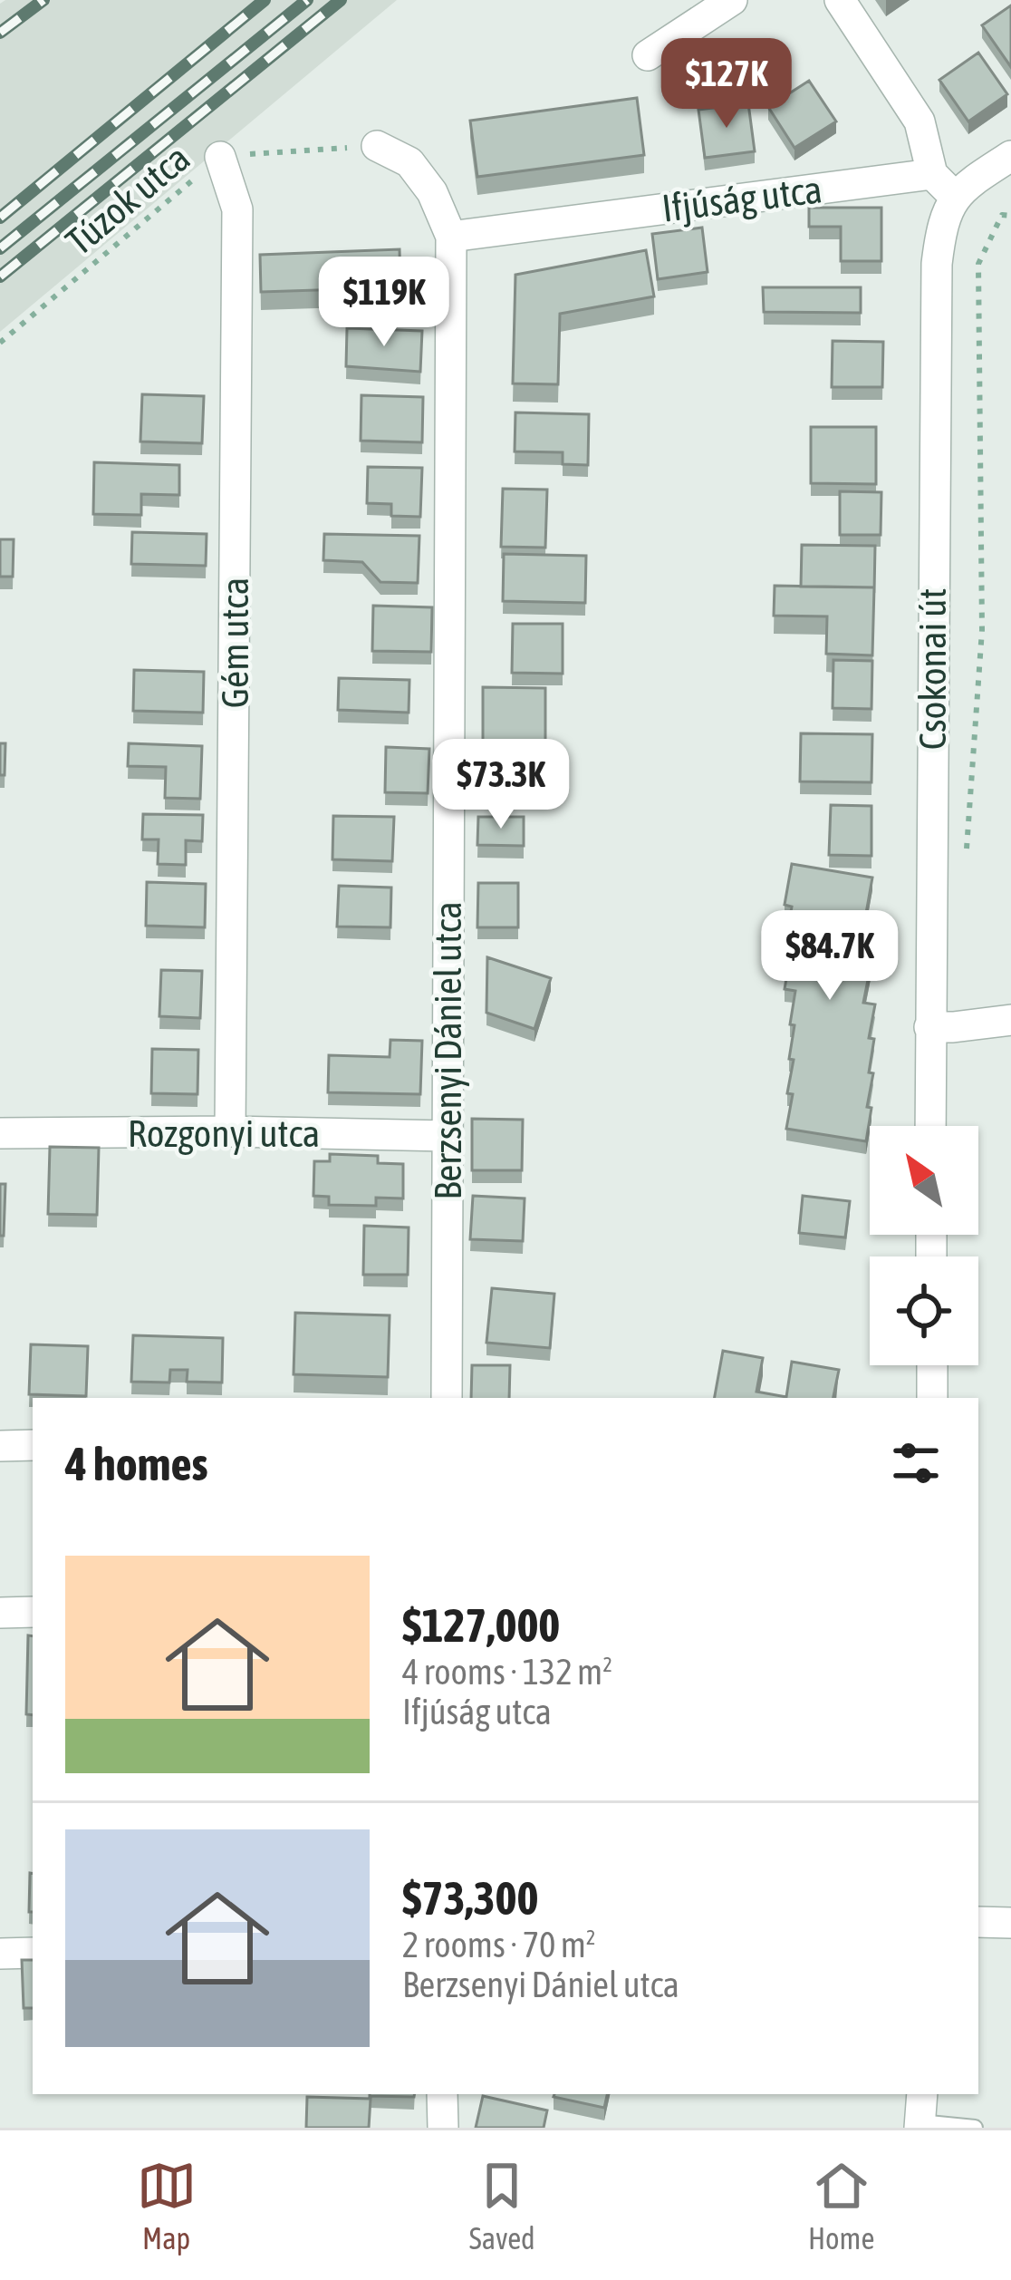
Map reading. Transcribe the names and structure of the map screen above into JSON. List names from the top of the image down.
{
  "streets": {
    "street": [
      "Ifjúság utca",
      "Gém utca",
      "Csokonai út",
      "Berzsenyi Dániel utca",
      "Rozgonyi utca"
    ],
    "path": ["Túzok utca"]
  },
  "crossings": [
    ["Ifjúság utca", "Berzsenyi Dániel utca"],
    ["Túzok utca", "Gém utca"],
    ["Túzok utca", "Berzsenyi Dániel utca"],
    ["Gém utca", "Rozgonyi utca"],
    ["Berzsenyi Dániel utca", "Rozgonyi utca"]
  ],
  "north": "top left",
  "page": {
    "price": [
      "$127K",
      "$119K",
      "$73.3K",
      "$84.7K"
    ],
    "heading": "4 homes",
    "list": [
      {
        "name": "$127,000",
        "note": "4 rooms · 132 m² · Ifjúság utca"
      },
      {
        "name": "$73,300",
        "note": "2 rooms · 70 m² · Berzsenyi Dániel utca"
      }
    ],
    "tabs": ["Map", "Saved", "Home"]
  }
}
